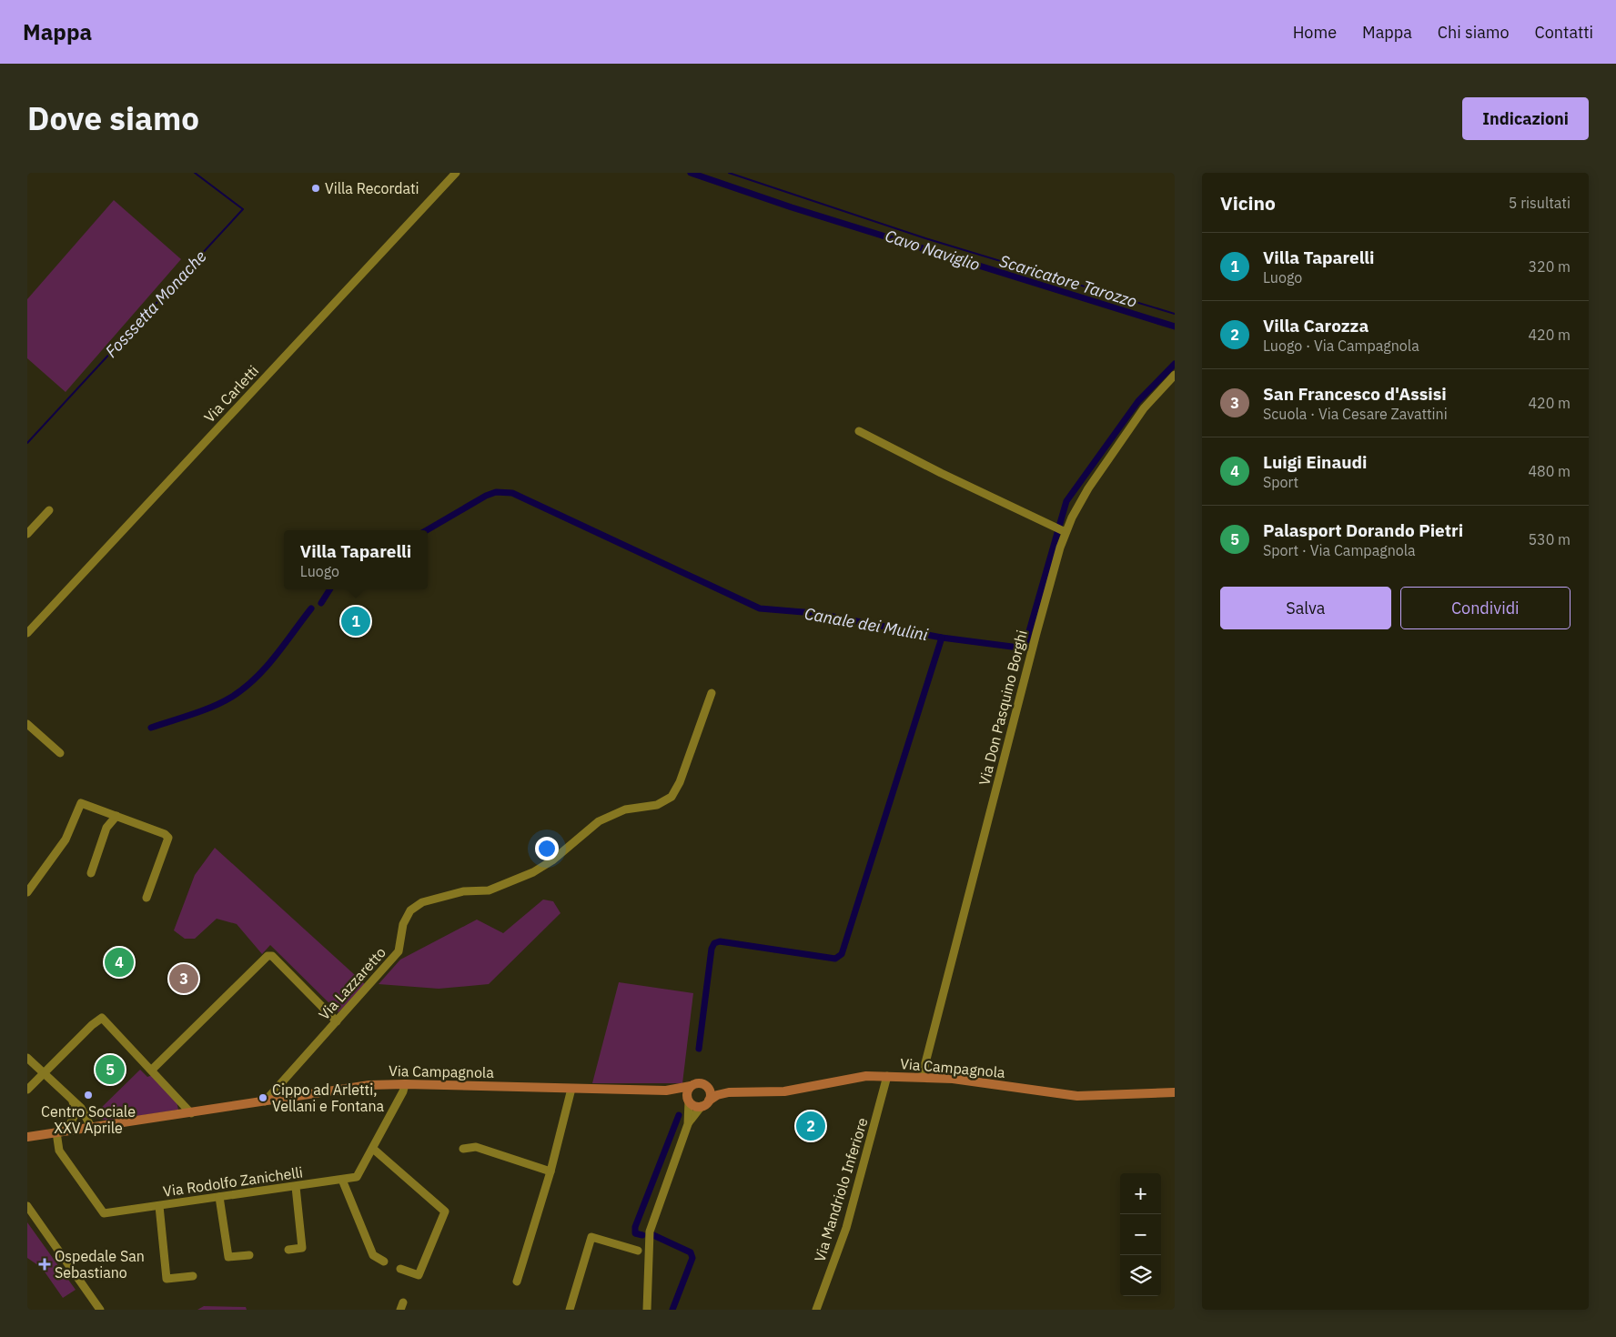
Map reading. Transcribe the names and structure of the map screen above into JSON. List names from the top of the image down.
{
  "streets": {
    "main road": ["Via Campagnola"],
    "street": [
      "Via Carletti",
      "Via Don Pasquino Borghi",
      "Via Lazzaretto",
      "Via Rodolfo Zanichelli",
      "Via Mandriolo Inferiore"
    ]
  },
  "crossings": [
    ["Via Don Pasquino Borghi", "Via Campagnola"],
    ["Via Lazzaretto", "Via Campagnola"],
    ["Via Campagnola", "Via Rodolfo Zanichelli"],
    ["Via Campagnola", "Via Mandriolo Inferiore"]
  ],
  "water": [
    "Cavo Naviglio",
    "Scaricatore Tarozzo",
    "Fosssetta Monache",
    "Canale dei Mulini"
  ],
  "places": {
    "other": ["Villa Recordati", "Centro Sociale XXV Aprile", "Cippo ad Arletti, Vellani e Fontana"],
    "health": ["Ospedale San Sebastiano"]
  },
  "page": {
    "header": "Mappa",
    "nav": [
      "Home",
      "Mappa",
      "Chi siamo",
      "Contatti"
    ],
    "title": "Dove siamo",
    "buttons": [
      "Indicazioni",
      ["Salva", "Condividi"]
    ],
    "heading": ["Vicino", "5 risultati"],
    "list": [
      {
        "mark": "1",
        "name": "Villa Taparelli",
        "note": "Luogo",
        "value": "320 m"
      },
      {
        "mark": "2",
        "name": "Villa Carozza",
        "note": "Luogo · Via Campagnola",
        "value": "420 m"
      },
      {
        "mark": "3",
        "name": "San Francesco d'Assisi",
        "note": "Scuola · Via Cesare Zavattini",
        "value": "420 m"
      },
      {
        "mark": "4",
        "name": "Luigi Einaudi",
        "note": "Sport",
        "value": "480 m"
      },
      {
        "mark": "5",
        "name": "Palasport Dorando Pietri",
        "note": "Sport · Via Campagnola",
        "value": "530 m"
      }
    ],
    "popup": ["Villa Taparelli", "Luogo"],
    "pins": [
      "1",
      "4",
      "3",
      "5",
      "2"
    ],
    "map_buttons": ["+", "−"]
  }
}
